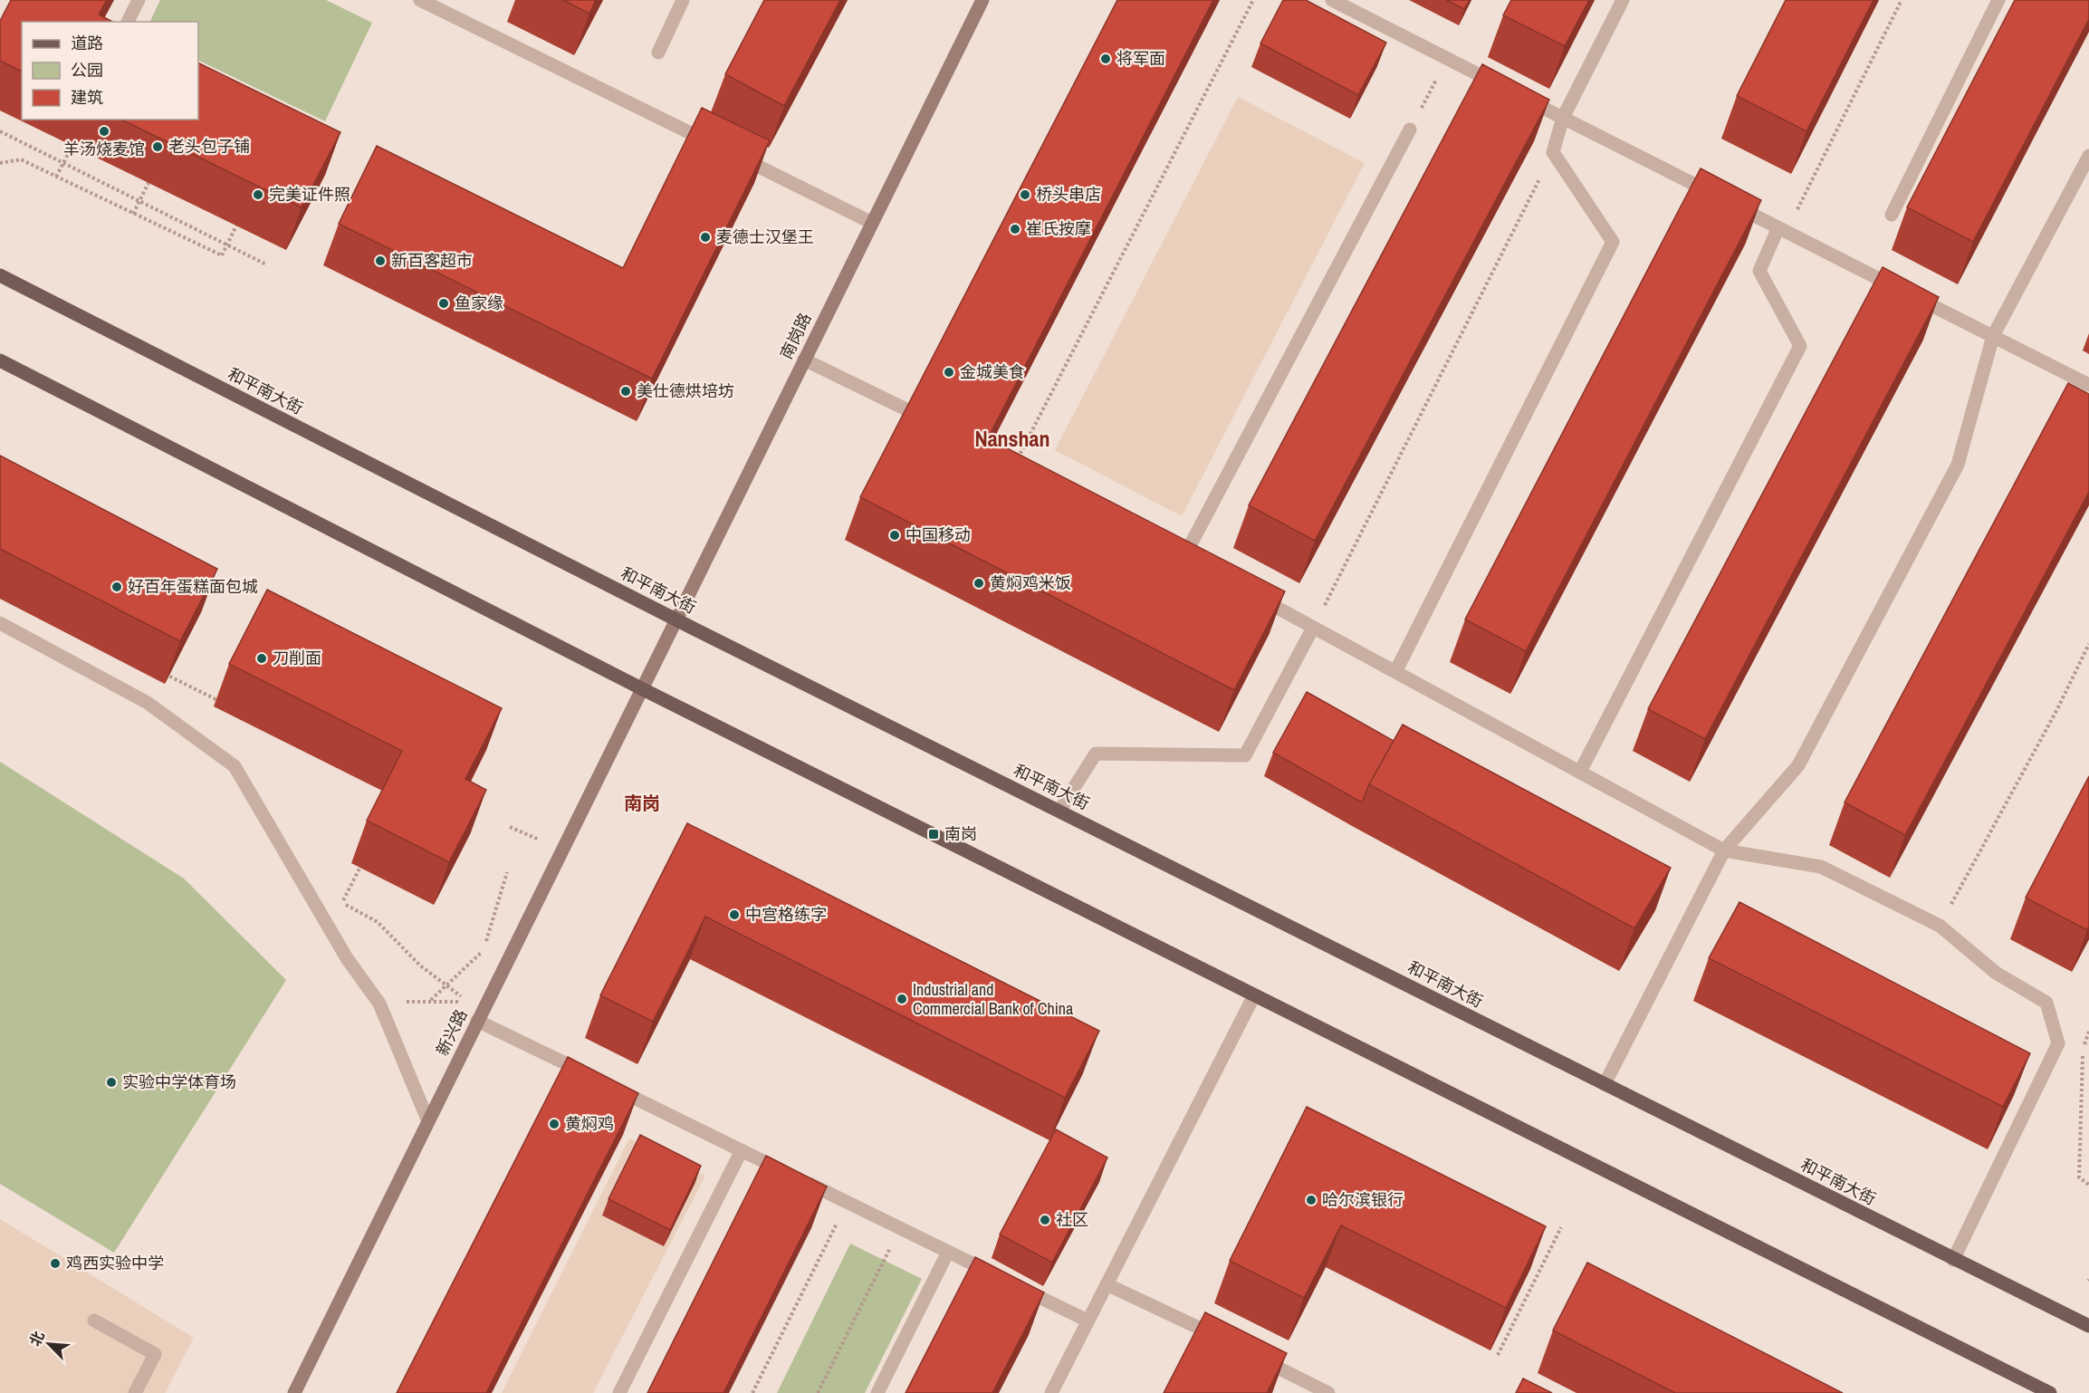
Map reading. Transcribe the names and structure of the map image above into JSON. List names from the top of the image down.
{
  "streets": {
    "main road": ["和平南大街"],
    "street": ["南岗路", "新兴路"]
  },
  "crossings": [
    ["南岗路", "和平南大街"],
    ["南岗路", "新兴路"]
  ],
  "districts": ["Nanshan", "南岗"],
  "places": {
    "other": [
      "将军面",
      "羊汤烧麦馆",
      "老头包子铺",
      "完美证件照",
      "桥头串店",
      "崔氏按摩",
      "麦德士汉堡王",
      "新百客超市",
      "鱼家缘",
      "金城美食",
      "美仕德烘培坊",
      "中国移动",
      "黄焖鸡米饭",
      "好百年蛋糕面包城",
      "刀削面",
      "中宫格练字",
      "Industrial and Commercial Bank of China",
      "实验中学体育场",
      "黄焖鸡",
      "哈尔滨银行",
      "社区",
      "鸡西实验中学"
    ],
    "transit": ["南岗"]
  },
  "legend": ["道路", "公园", "建筑"],
  "north": "top left"
}
